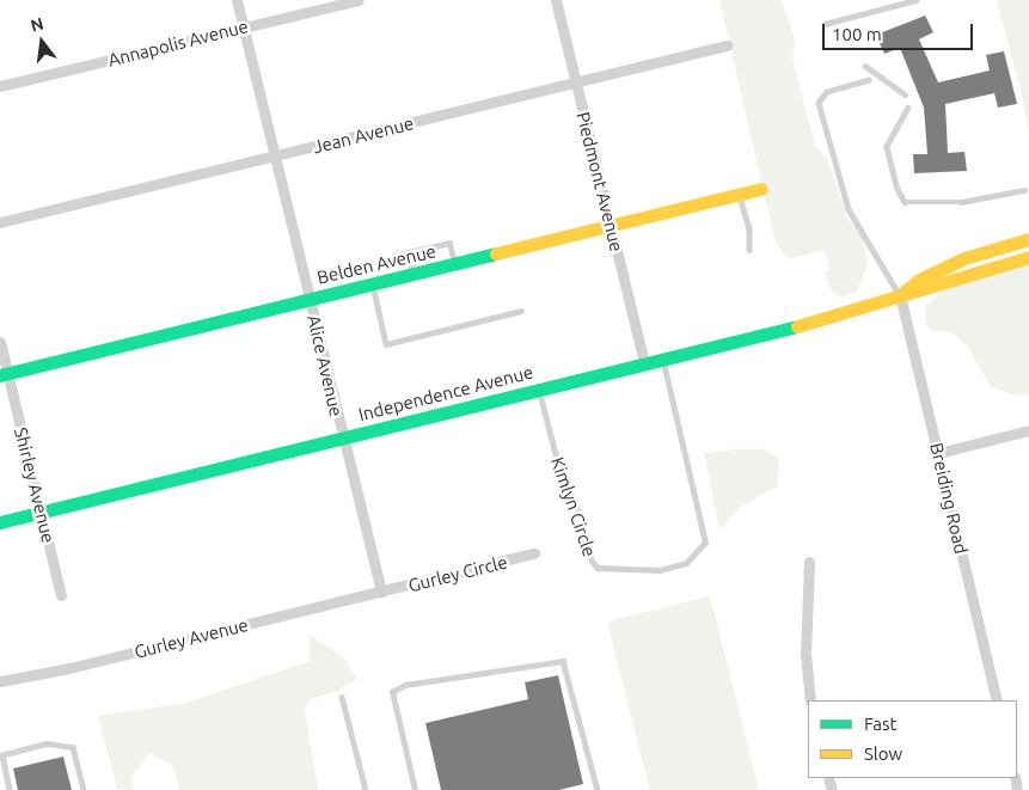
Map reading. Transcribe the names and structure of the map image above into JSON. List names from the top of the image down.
{
  "streets": {
    "street": [
      "Annapolis Avenue",
      "Jean Avenue",
      "Piedmont Avenue",
      "Belden Avenue",
      "Alice Avenue",
      "Independence Avenue",
      "Shirley Avenue",
      "Breiding Road",
      "Gurley Circle",
      "Gurley Avenue"
    ],
    "lane": ["Kimlyn Circle"]
  },
  "crossings": [
    ["Annapolis Avenue", "Alice Avenue"],
    ["Jean Avenue", "Piedmont Avenue"],
    ["Jean Avenue", "Alice Avenue"],
    ["Piedmont Avenue", "Belden Avenue"],
    ["Piedmont Avenue", "Independence Avenue"],
    ["Belden Avenue", "Alice Avenue"],
    ["Belden Avenue", "Shirley Avenue"],
    ["Alice Avenue", "Independence Avenue"],
    ["Alice Avenue", "Gurley Circle"],
    ["Alice Avenue", "Gurley Avenue"],
    ["Independence Avenue", "Shirley Avenue"],
    ["Independence Avenue", "Breiding Road"],
    ["Independence Avenue", "Kimlyn Circle"],
    ["Gurley Circle", "Gurley Avenue"]
  ],
  "legend": ["Fast", "Slow"],
  "scale_bar": "100 m",
  "north": "top"
}
